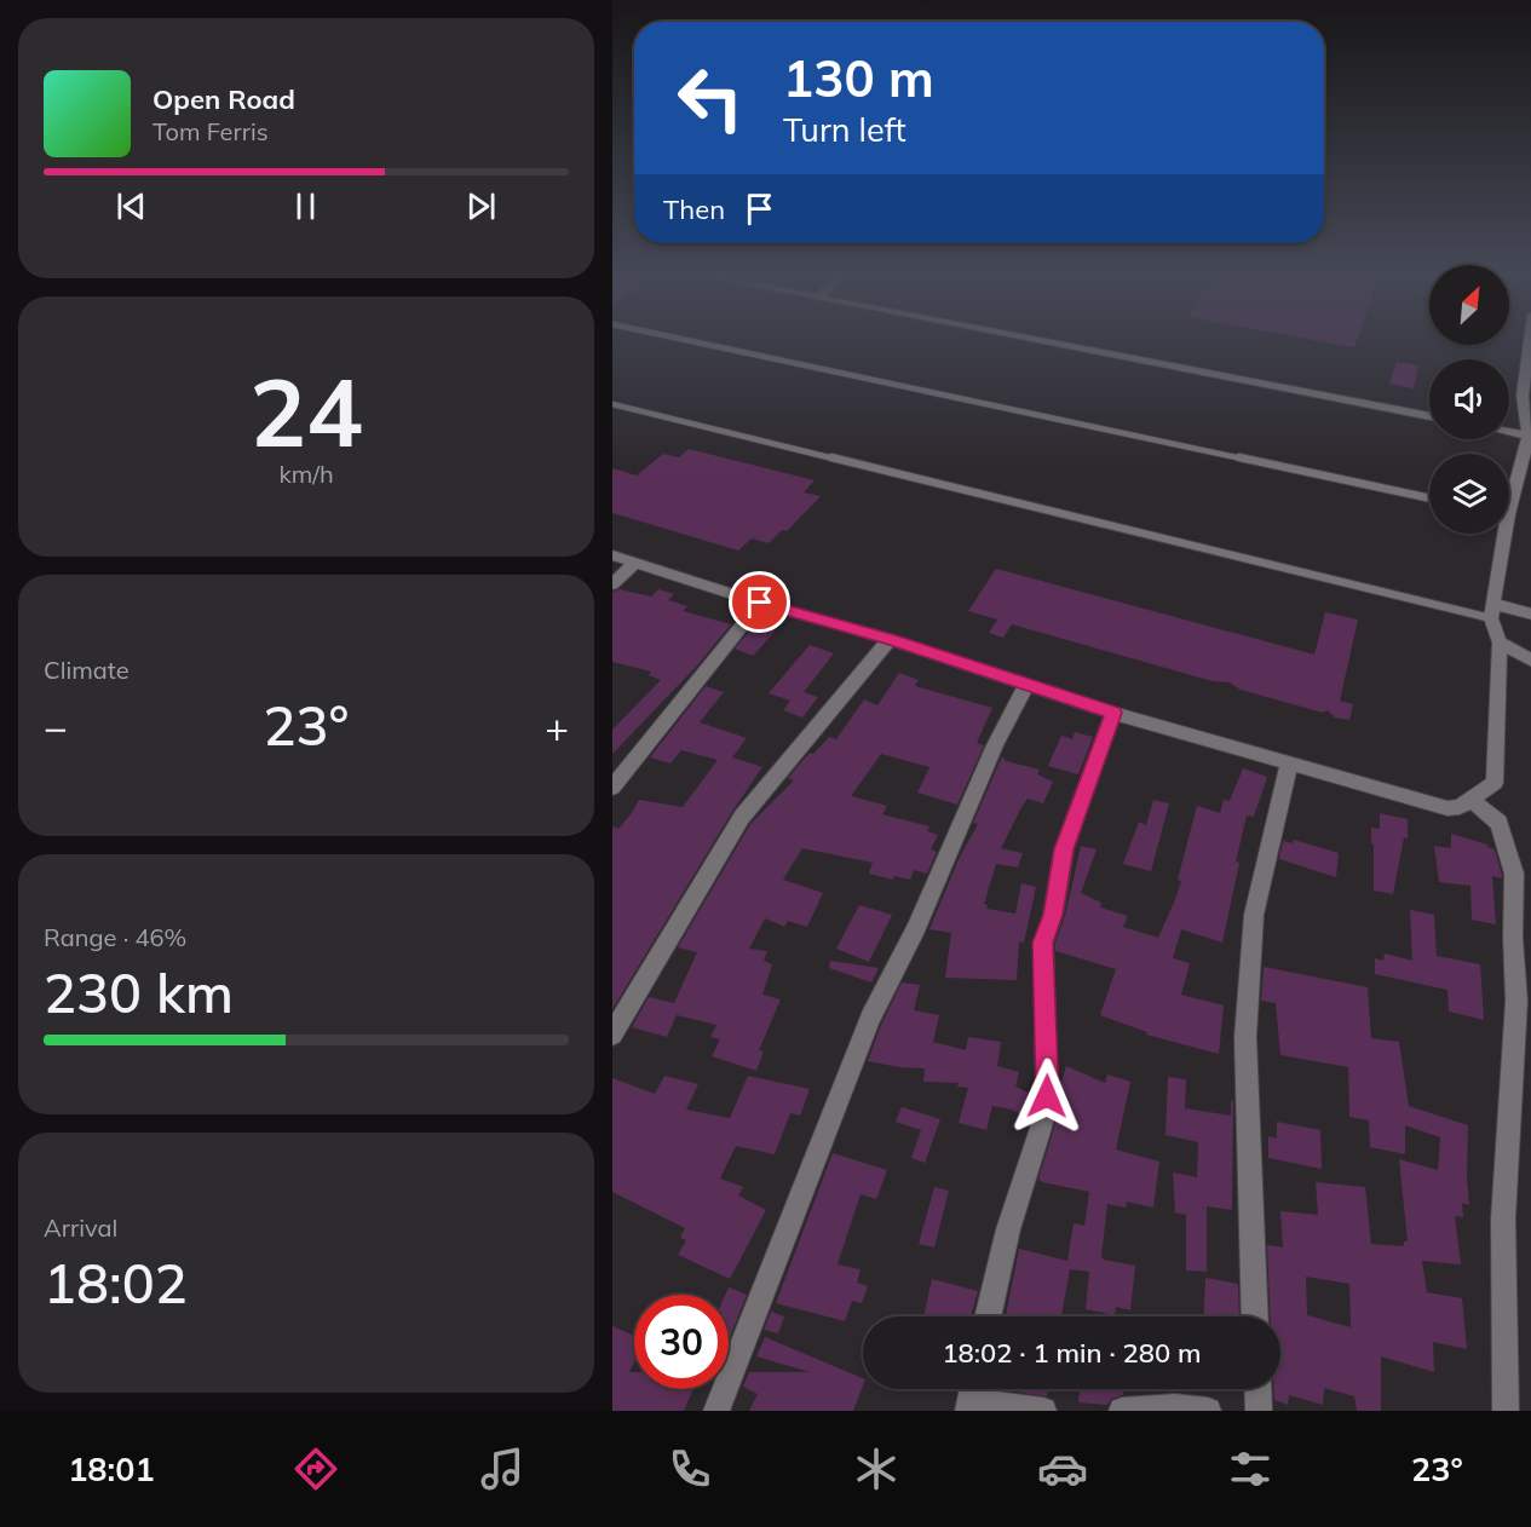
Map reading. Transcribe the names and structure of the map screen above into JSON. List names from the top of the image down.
{
  "north": "top right",
  "page": {
    "turn": ["130 m", "Turn left"],
    "song": ["Open Road", "Tom Ferris"],
    "then": "Then",
    "tile": [
      ["24", "km/h"],
      "Climate",
      ["Range · 46%", "230 km"],
      ["Arrival", "18:02"]
    ],
    "heat": ["−", "23°", "+"],
    "limit": "30",
    "trip": "18:02 · 1 min · 280 m",
    "tabs": ["18:01", "23°"]
  }
}
